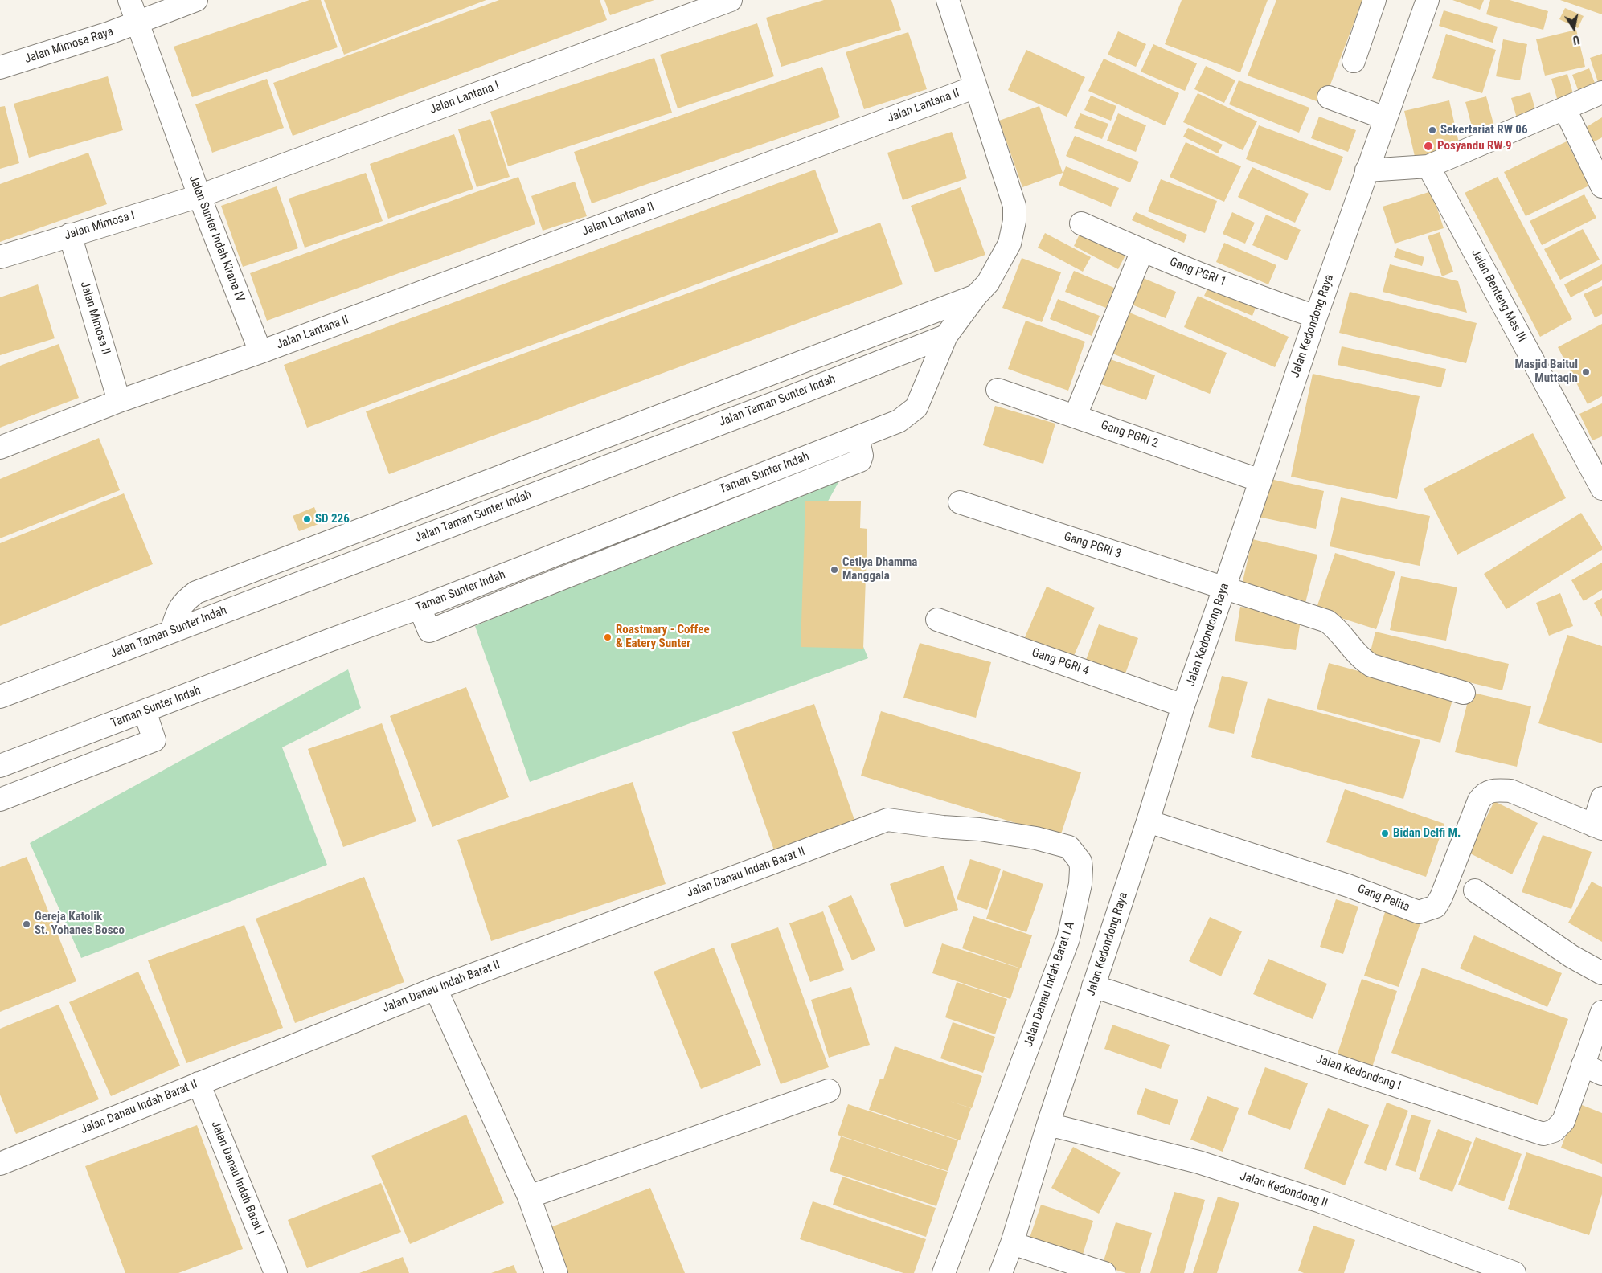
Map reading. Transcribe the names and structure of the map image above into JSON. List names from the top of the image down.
{
  "streets": {
    "street": [
      "Jalan Mimosa Raya",
      "Jalan Lantana I",
      "Jalan Lantana II",
      "Jalan Mimosa I",
      "Jalan Sunter Indah Kirana IV",
      "Gang PGRI 1",
      "Jalan Benteng Mas III",
      "Jalan Mimosa II",
      "Jalan Kedondong Raya",
      "Jalan Taman Sunter Indah",
      "Gang PGRI 2",
      "Taman Sunter Indah",
      "Gang PGRI 3",
      "Gang PGRI 4",
      "Jalan Danau Indah Barat II",
      "Gang Pelita",
      "Jalan Danau Indah Barat I A",
      "Jalan Kedondong I",
      "Jalan Danau Indah Barat I",
      "Jalan Kedondong II"
    ]
  },
  "crossings": [
    ["Jalan Mimosa Raya", "Jalan Sunter Indah Kirana IV"],
    ["Jalan Lantana I", "Jalan Mimosa I"],
    ["Jalan Lantana I", "Jalan Sunter Indah Kirana IV"],
    ["Jalan Lantana II", "Jalan Sunter Indah Kirana IV"],
    ["Jalan Mimosa I", "Jalan Sunter Indah Kirana IV"],
    ["Jalan Mimosa I", "Jalan Mimosa II"],
    ["Gang PGRI 1", "Jalan Kedondong Raya"],
    ["Jalan Kedondong Raya", "Gang PGRI 2"],
    ["Jalan Kedondong Raya", "Gang PGRI 3"],
    ["Jalan Kedondong Raya", "Gang PGRI 4"],
    ["Jalan Kedondong Raya", "Gang Pelita"],
    ["Jalan Kedondong Raya", "Jalan Kedondong I"],
    ["Jalan Kedondong Raya", "Jalan Kedondong II"],
    ["Jalan Taman Sunter Indah", "Taman Sunter Indah"],
    ["Jalan Danau Indah Barat II", "Jalan Danau Indah Barat I A"],
    ["Jalan Danau Indah Barat II", "Jalan Danau Indah Barat I"]
  ],
  "places": [
    "Sekertariat RW 06",
    "Posyandu RW 9",
    "Masjid Baitul Muttaqin",
    "SD 226",
    "Cetiya Dhamma Manggala",
    "Roastmary - Coffee & Eatery Sunter",
    "Bidan Delfi M.",
    "Gereja Katolik St. Yohanes Bosco"
  ],
  "north": "bottom"
}
